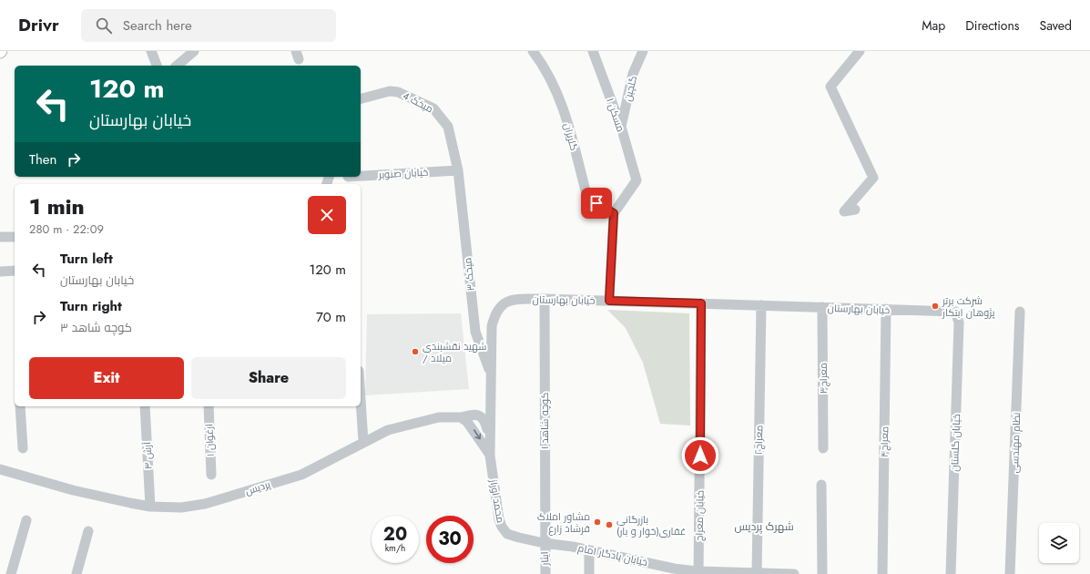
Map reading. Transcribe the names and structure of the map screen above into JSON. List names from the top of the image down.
{
  "streets": {
    "street": [
      "گلچین",
      "میخک 4",
      "مسکن ۱",
      "گلریزان",
      "خیابان صنوبر",
      "میخک ۳",
      "خیابان بهارستان",
      "معراج۳",
      "کوچه شاهد ۱",
      "ارغوان ۱",
      "معراج۲",
      "معراج۴",
      "خیابان گلستان",
      "نظام مهندسی",
      "آرش ۳",
      "پردیس",
      "محمد اوراز",
      "خیابان معراج",
      "خیابان یادگار امام",
      "ایثار"
    ]
  },
  "crossings": [
    ["گلچین", "مسکن ۱"],
    ["میخک 4", "خیابان صنوبر"],
    ["میخک 4", "میخک ۳"],
    ["مسکن ۱", "گلریزان"],
    ["خیابان صنوبر", "میخک ۳"],
    ["میخک ۳", "خیابان بهارستان"],
    ["خیابان بهارستان", "معراج۳"],
    ["خیابان بهارستان", "کوچه شاهد ۱"],
    ["خیابان بهارستان", "معراج۲"],
    ["خیابان بهارستان", "معراج۴"],
    ["خیابان بهارستان", "خیابان گلستان"],
    ["خیابان بهارستان", "پردیس"],
    ["خیابان بهارستان", "محمد اوراز"],
    ["خیابان بهارستان", "خیابان معراج"],
    ["کوچه شاهد ۱", "خیابان یادگار امام"],
    ["کوچه شاهد ۱", "ایثار"],
    ["معراج۲", "خیابان یادگار امام"],
    ["آرش ۳", "پردیس"],
    ["محمد اوراز", "خیابان یادگار امام"],
    ["خیابان معراج", "خیابان یادگار امام"],
    ["خیابان یادگار امام", "ایثار"]
  ],
  "districts": ["شهرک پردیس"],
  "places": [
    "شرکت برتر پژوهان ابتکار",
    "شهید نقشبندی / میلاد",
    "مشاور املاک فرشاد زارع",
    "بازرگانی غفاری(خوار و بار)"
  ],
  "page": {
    "header": "Drivr",
    "search": "Search here",
    "nav": ["Map", "Directions", "Saved"],
    "turn": ["120 m", "خیابان بهارستان"],
    "then": "Then",
    "heading": ["1 min", "280 m · 22:09"],
    "list": [
      {
        "name": "Turn left",
        "note": "خیابان بهارستان",
        "value": "120 m"
      },
      {
        "name": "Turn right",
        "note": "کوچه شاهد ۳",
        "value": "70 m"
      }
    ],
    "buttons": ["Exit", "Share"],
    "speed": "20 km/h",
    "limit": "30"
  }
}
